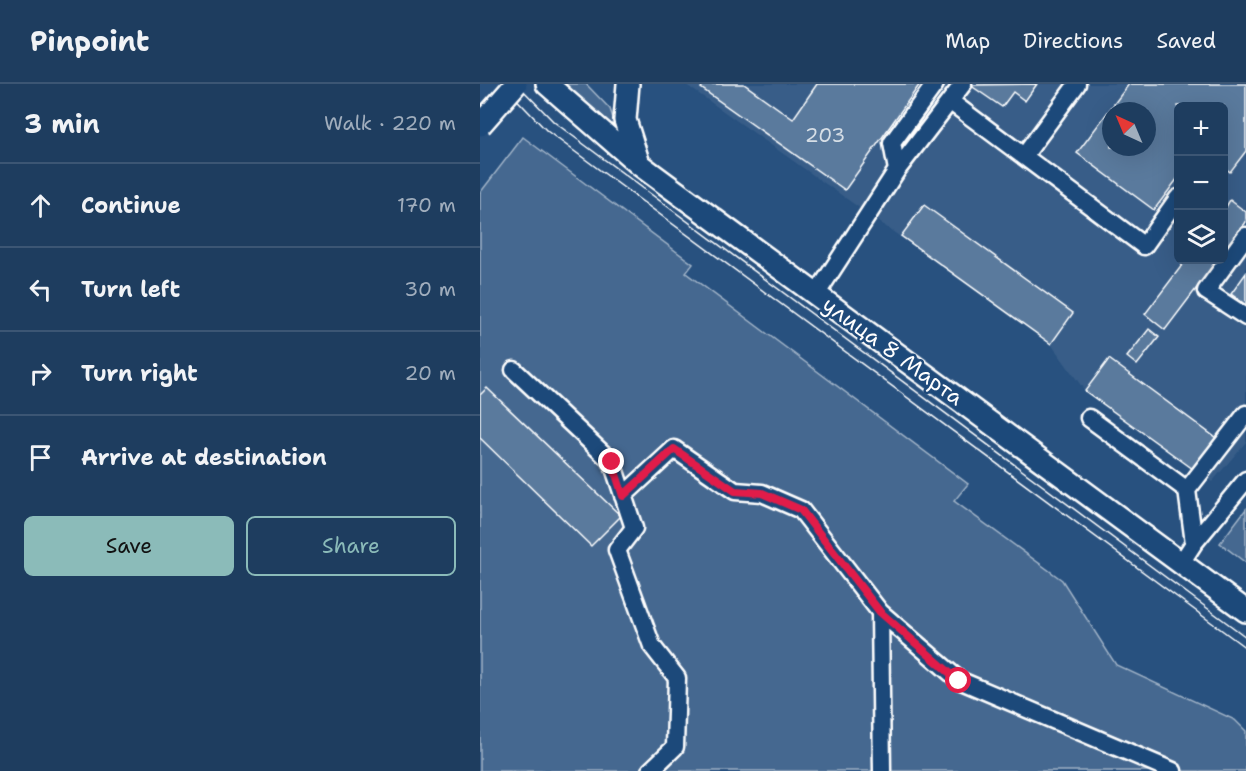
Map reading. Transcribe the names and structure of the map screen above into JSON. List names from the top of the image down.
{
  "streets": {
    "main road": ["улица 8 Марта"]
  },
  "house_numbers": ["203"],
  "north": "top left",
  "page": {
    "header": "Pinpoint",
    "nav": ["Map", "Directions", "Saved"],
    "heading": ["3 min", "Walk · 220 m"],
    "map_buttons": ["+", "−"],
    "list": [
      ["Continue", "170 m"],
      ["Turn left", "30 m"],
      ["Turn right", "20 m"],
      "Arrive at destination"
    ],
    "buttons": ["Save", "Share"]
  }
}
